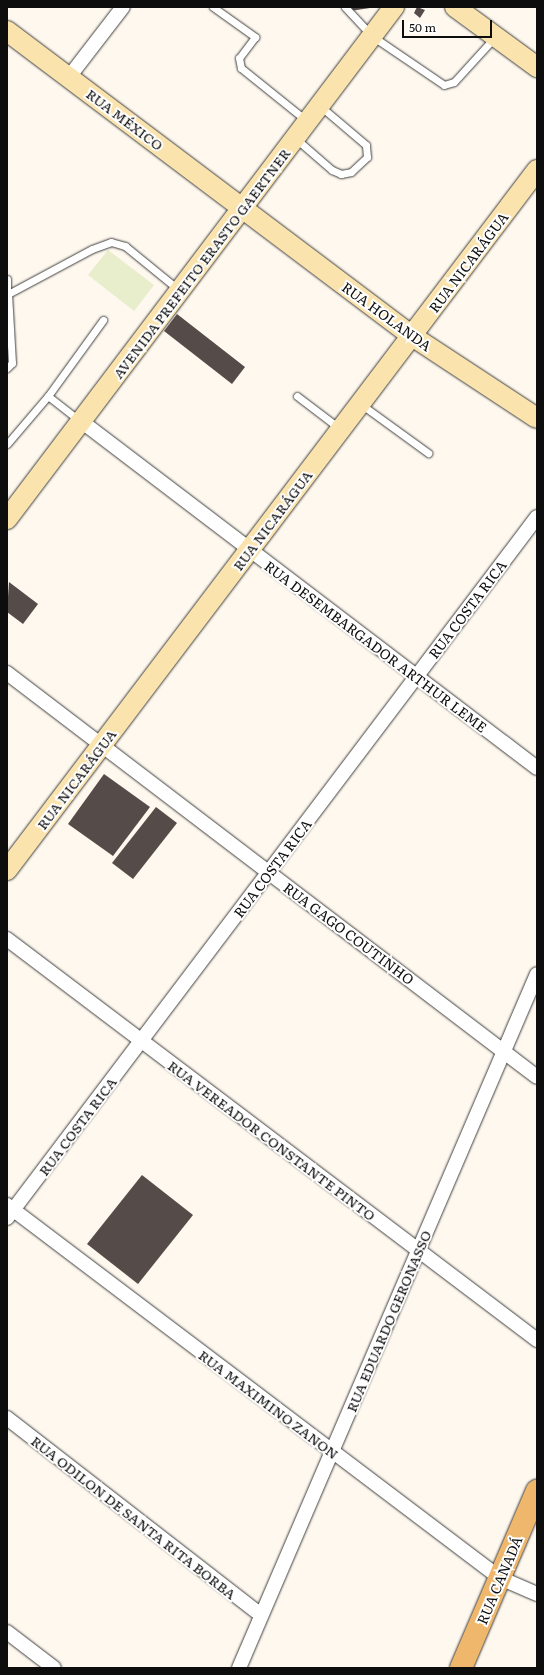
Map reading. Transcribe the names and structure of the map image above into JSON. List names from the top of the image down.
{
  "streets": {
    "main road": [
      "RUA MÉXICO",
      "RUA NICARÁGUA",
      "AVENIDA PREFEITO ERASTO GAERTNER",
      "RUA HOLANDA",
      "RUA CANADÁ"
    ],
    "street": [
      "RUA COSTA RICA",
      "RUA DESEMBARGADOR ARTHUR LEME",
      "RUA GAGO COUTINHO",
      "RUA VEREADOR CONSTANTE PINTO",
      "RUA EDUARDO GERONASSO",
      "RUA MAXIMINO ZANON",
      "RUA ODILON DE SANTA RITA BORBA"
    ]
  },
  "crossings": [
    ["RUA MÉXICO", "AVENIDA PREFEITO ERASTO GAERTNER"],
    ["RUA MÉXICO", "RUA HOLANDA"],
    ["RUA NICARÁGUA", "RUA HOLANDA"],
    ["RUA NICARÁGUA", "RUA DESEMBARGADOR ARTHUR LEME"],
    ["RUA NICARÁGUA", "RUA GAGO COUTINHO"],
    ["AVENIDA PREFEITO ERASTO GAERTNER", "RUA HOLANDA"],
    ["AVENIDA PREFEITO ERASTO GAERTNER", "RUA DESEMBARGADOR ARTHUR LEME"],
    ["RUA COSTA RICA", "RUA DESEMBARGADOR ARTHUR LEME"],
    ["RUA COSTA RICA", "RUA GAGO COUTINHO"],
    ["RUA COSTA RICA", "RUA VEREADOR CONSTANTE PINTO"],
    ["RUA COSTA RICA", "RUA MAXIMINO ZANON"],
    ["RUA GAGO COUTINHO", "RUA EDUARDO GERONASSO"],
    ["RUA VEREADOR CONSTANTE PINTO", "RUA EDUARDO GERONASSO"],
    ["RUA EDUARDO GERONASSO", "RUA MAXIMINO ZANON"],
    ["RUA EDUARDO GERONASSO", "RUA ODILON DE SANTA RITA BORBA"],
    ["RUA MAXIMINO ZANON", "RUA CANADÁ"]
  ],
  "scale_bar": "50 m"
}
